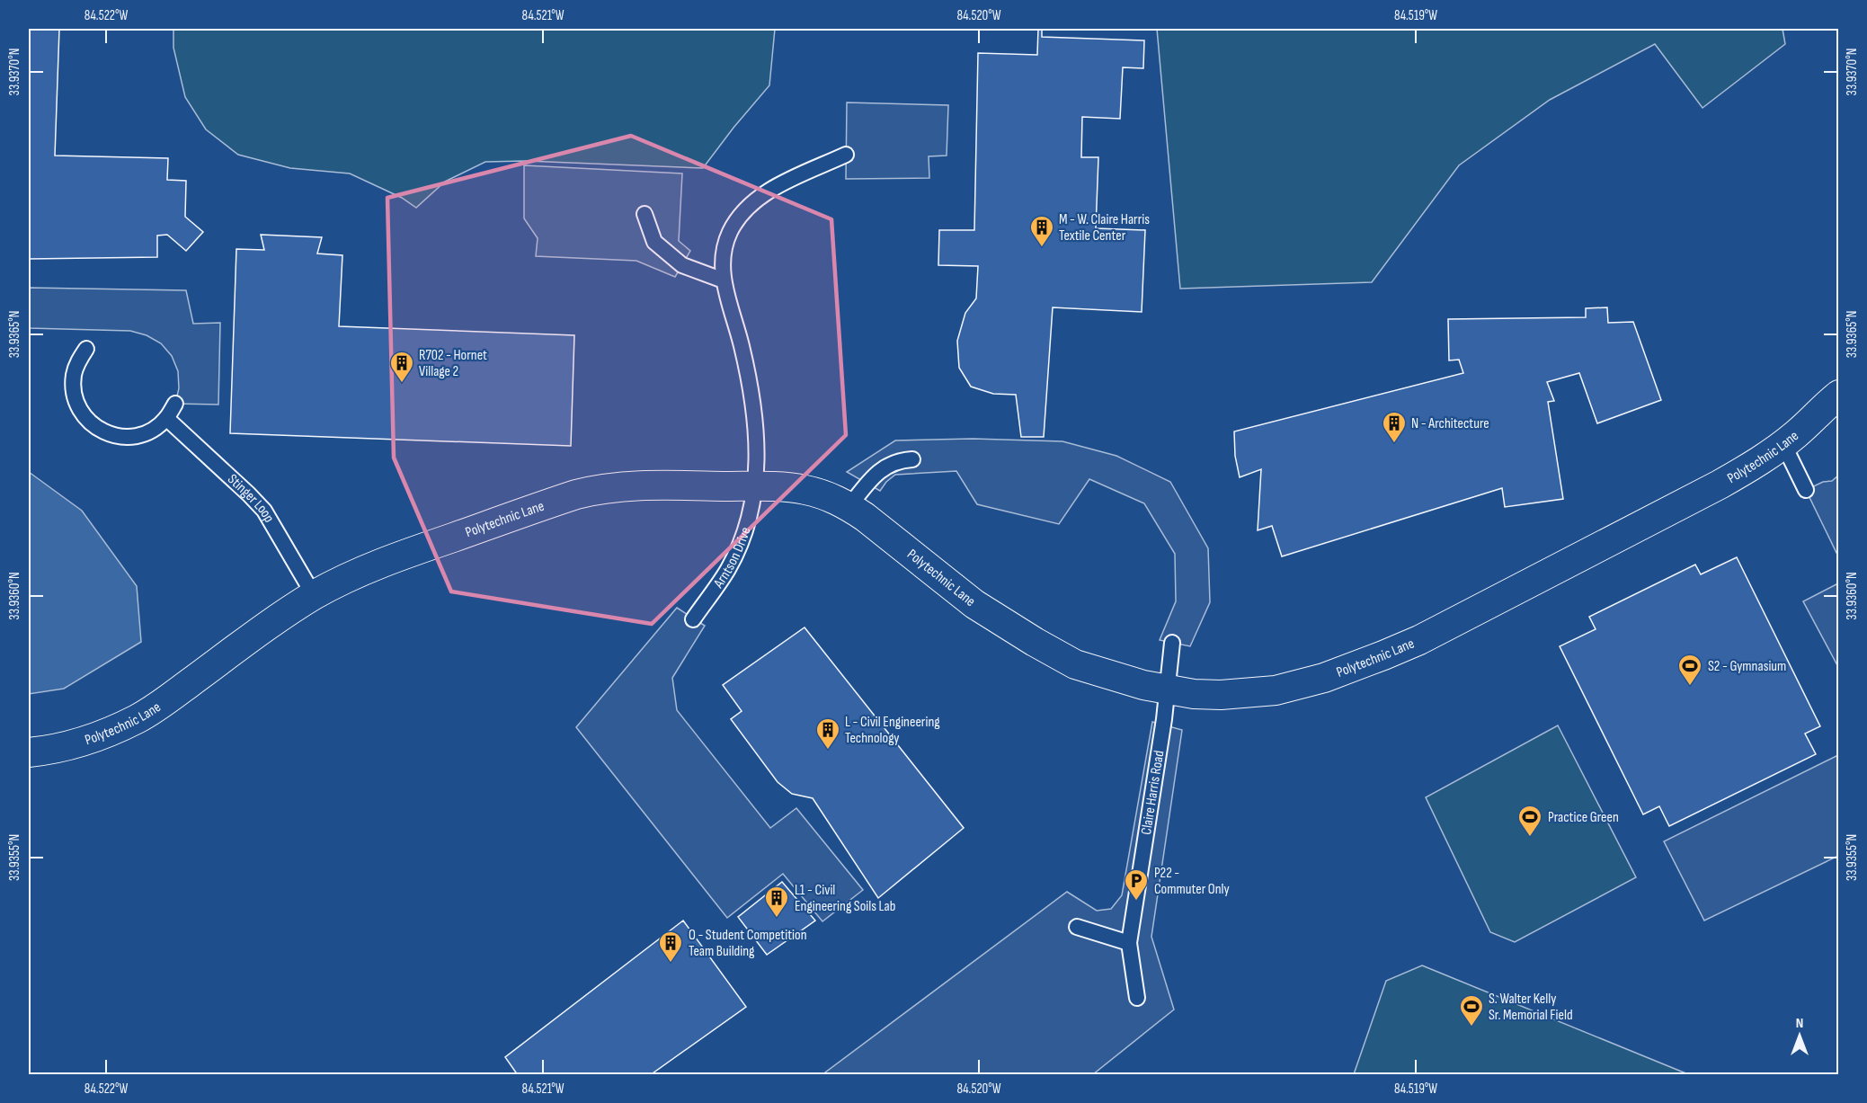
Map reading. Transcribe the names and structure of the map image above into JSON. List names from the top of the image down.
{
  "streets": {
    "street": ["Polytechnic Lane"],
    "lane": ["Stinger Loop", "Arntson Drive", "Claire Harris Road"]
  },
  "crossings": [
    ["Polytechnic Lane", "Stinger Loop"],
    ["Polytechnic Lane", "Arntson Drive"],
    ["Polytechnic Lane", "Claire Harris Road"]
  ],
  "places": {
    "building": [
      "M - W. Claire Harris Textile Center",
      "R702 - Hornet Village 2",
      "N - Architecture",
      "L - Civil Engineering Technology",
      "L1 - Civil Engineering Soils Lab",
      "O - Student Competition Team Building"
    ],
    "sports": ["S2 - Gymnasium", "Practice Green", "S. Walter Kelly Sr. Memorial Field"],
    "parking": ["P22 - Commuter Only"]
  },
  "north": "top",
  "coordinates": [
    "84.522°W",
    "84.521°W",
    "84.520°W",
    "84.519°W",
    "33.9370°N",
    "33.9365°N",
    "33.9360°N",
    "33.9355°N"
  ]
}
